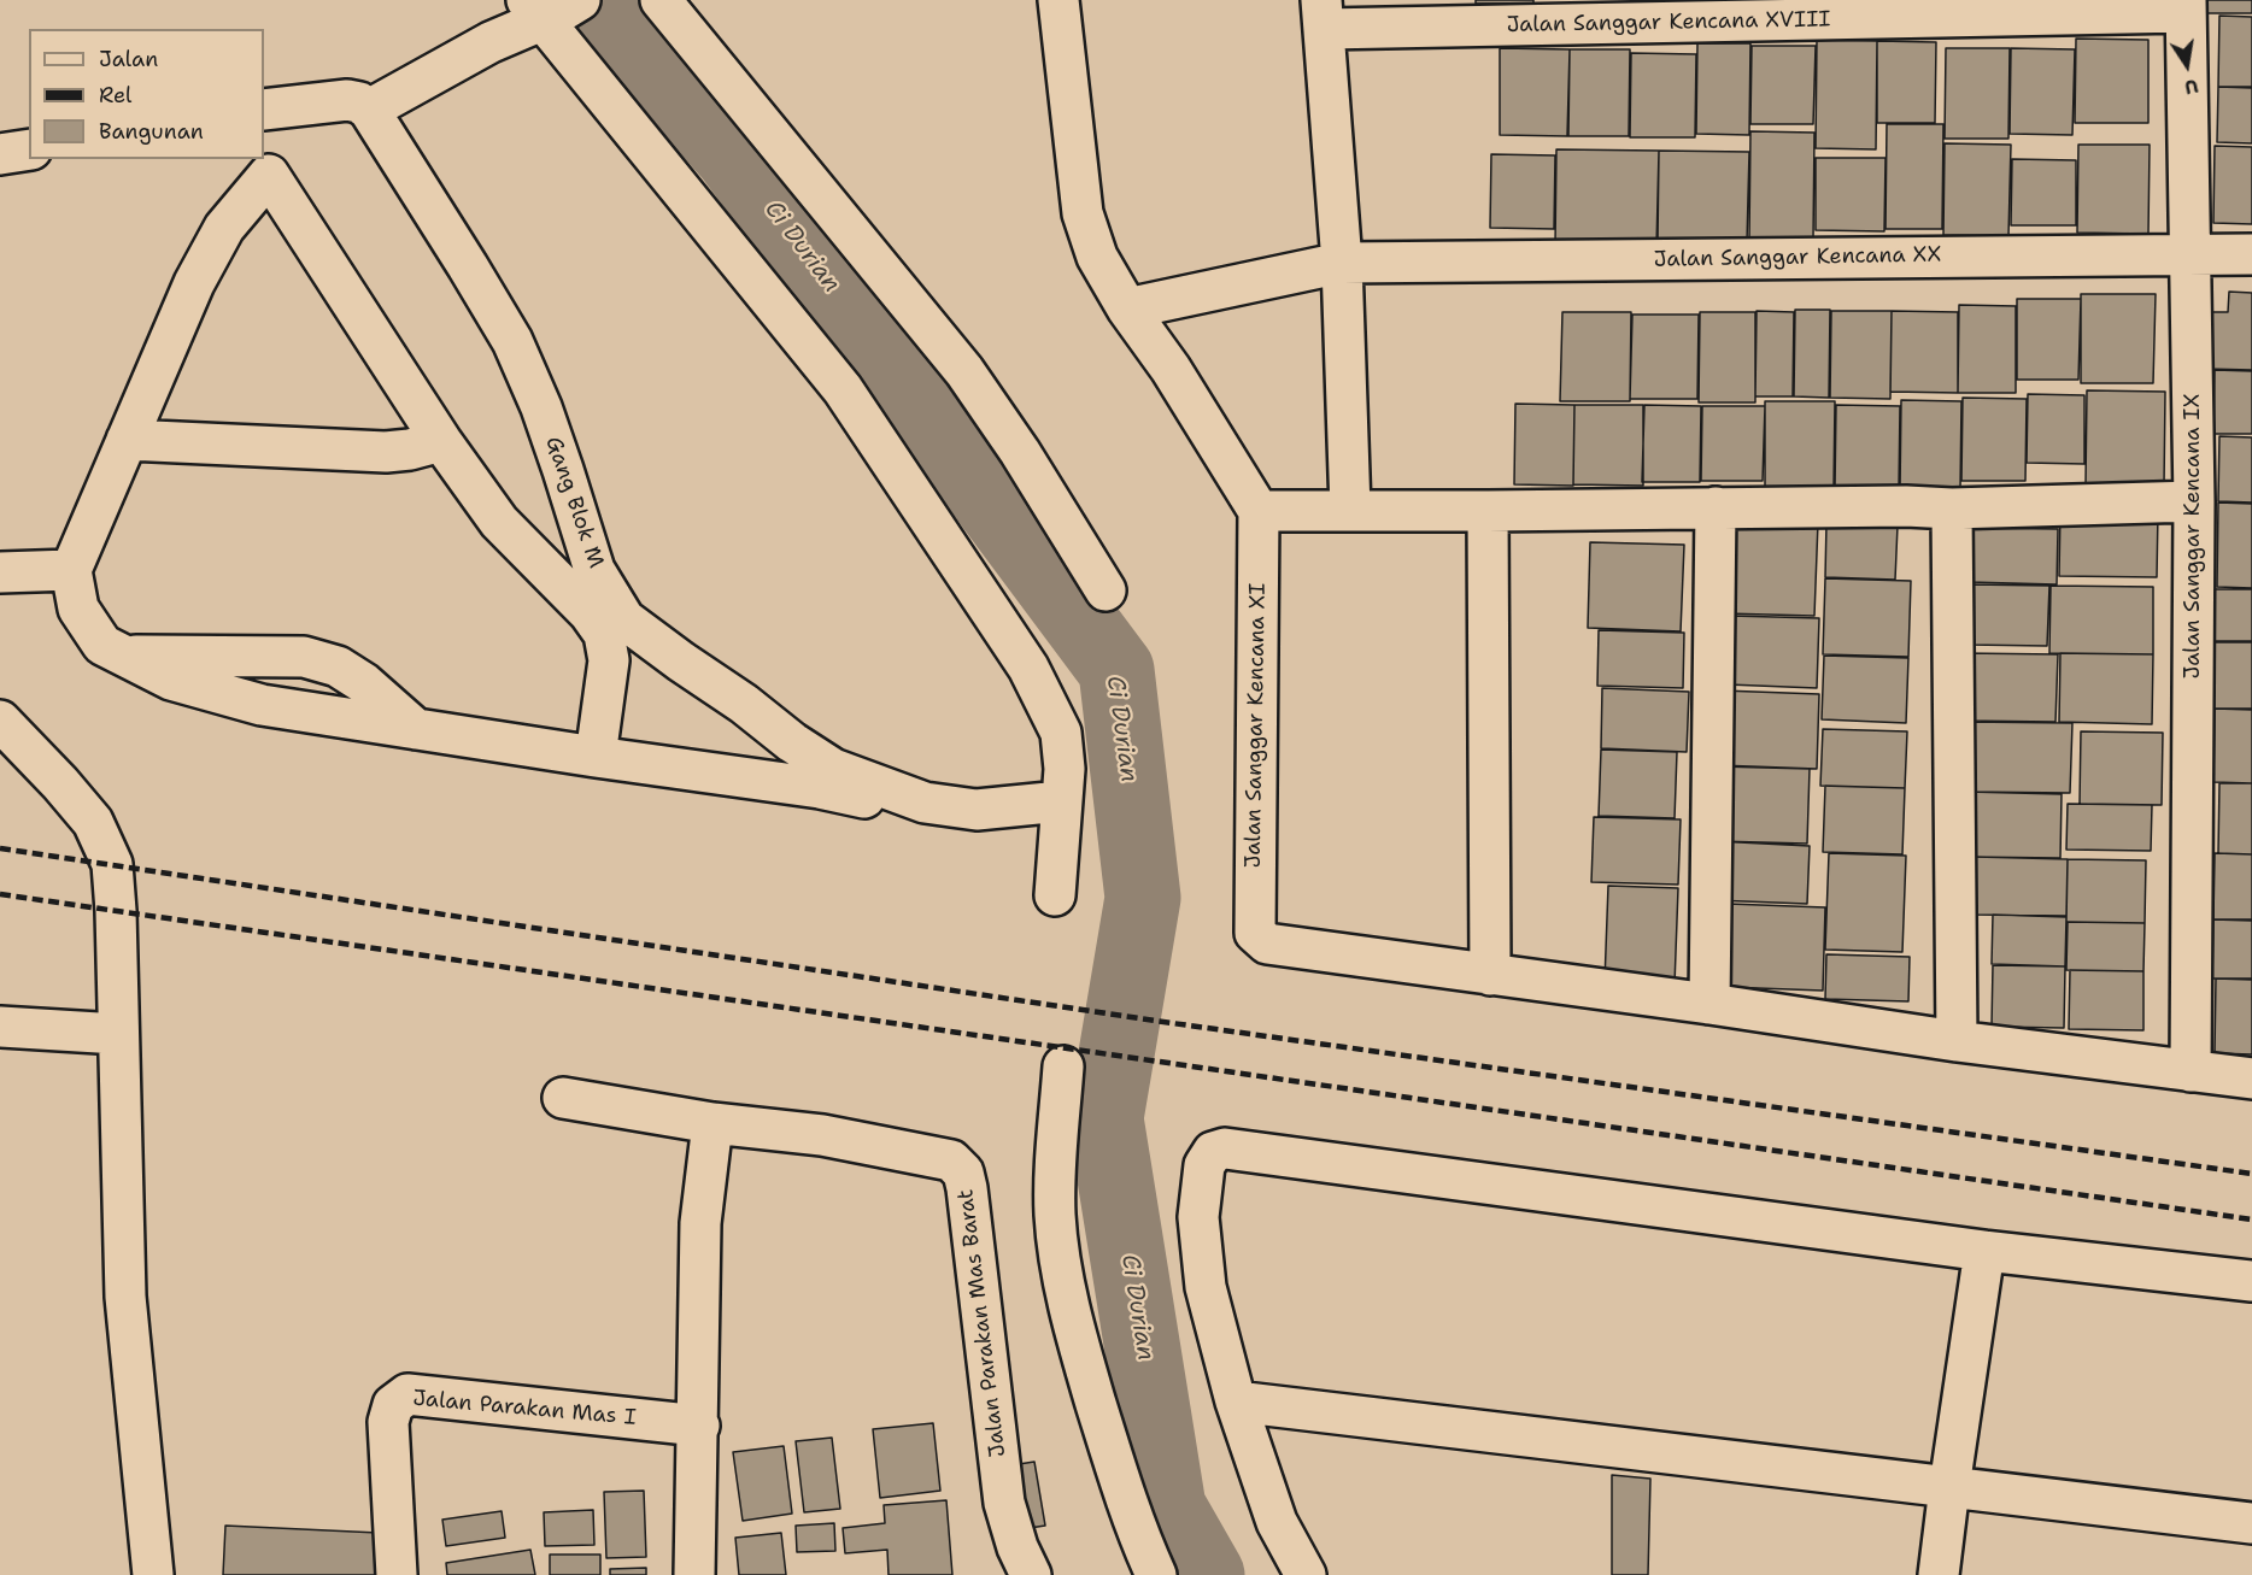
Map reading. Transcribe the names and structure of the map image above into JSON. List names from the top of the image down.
{
  "streets": {
    "street": [
      "Jalan Sanggar Kencana XVIII",
      "Jalan Sanggar Kencana XX",
      "Gang Blok M",
      "Jalan Sanggar Kencana IX",
      "Jalan Sanggar Kencana XI",
      "Jalan Parakan Mas Barat",
      "Jalan Parakan Mas I"
    ]
  },
  "crossings": [
    ["Jalan Sanggar Kencana XVIII", "Jalan Sanggar Kencana IX"],
    ["Jalan Sanggar Kencana XX", "Jalan Sanggar Kencana IX"]
  ],
  "water": ["Ci Durian"],
  "legend": ["Jalan", "Rel", "Bangunan"],
  "north": "bottom"
}
